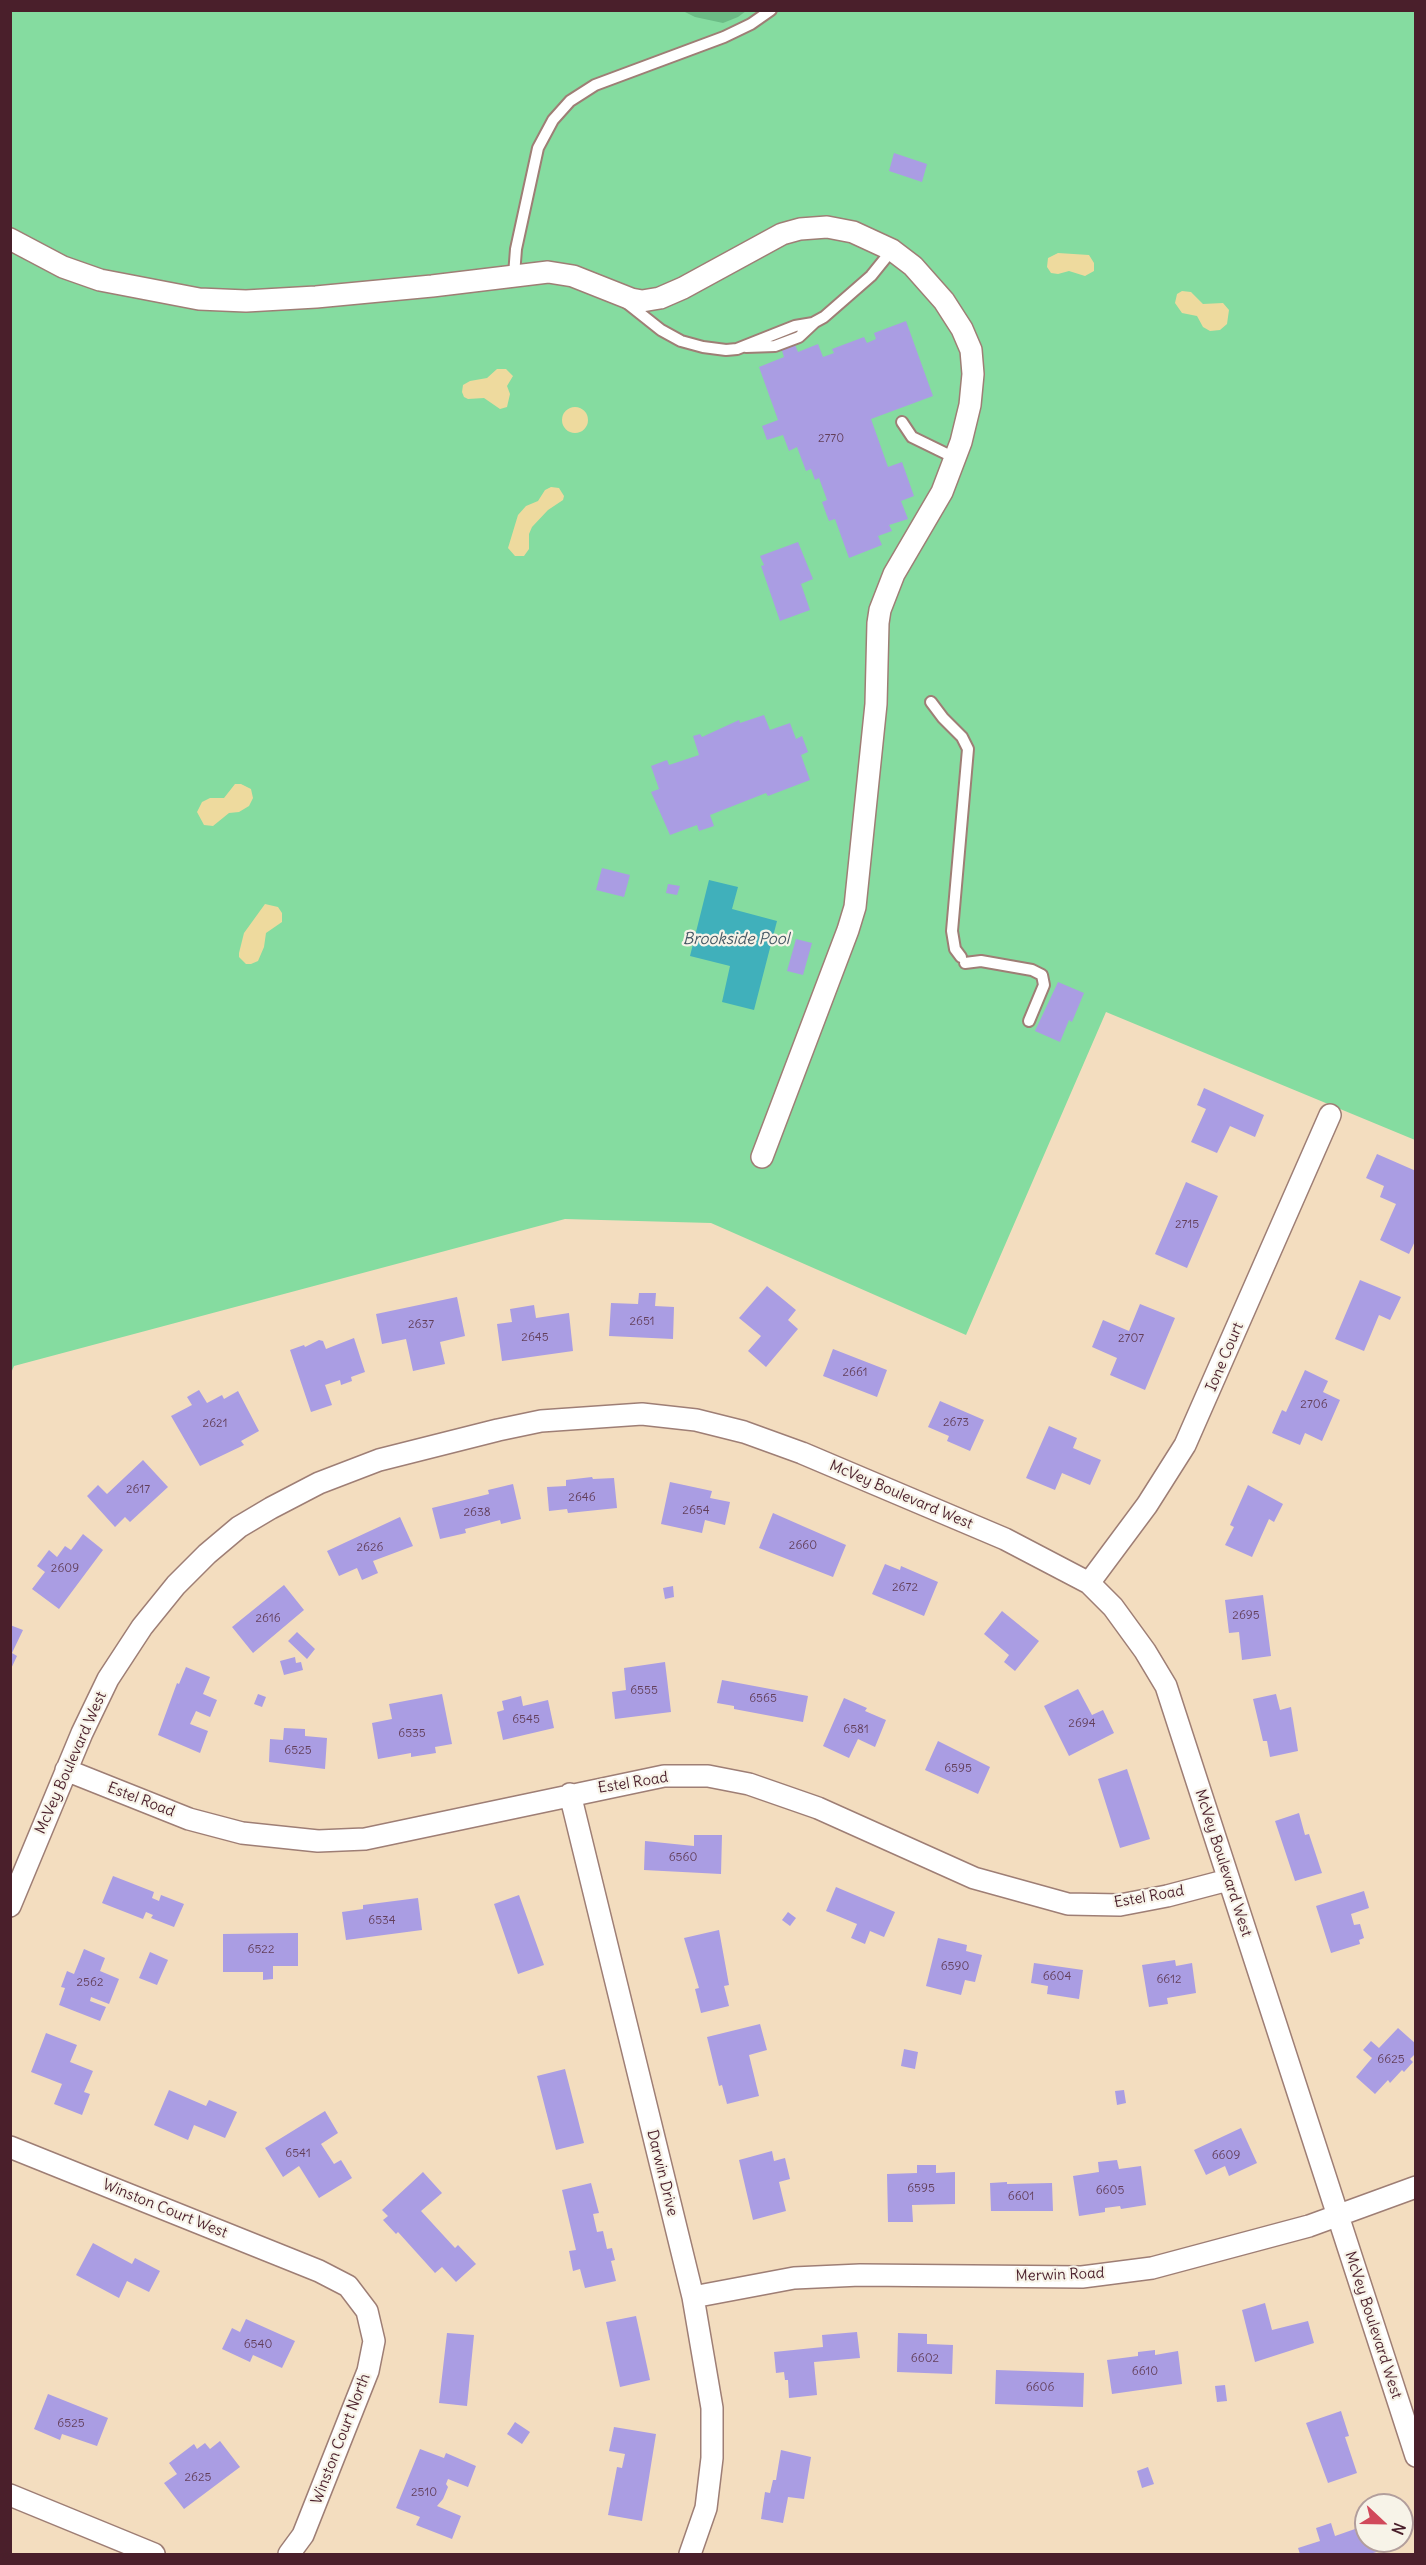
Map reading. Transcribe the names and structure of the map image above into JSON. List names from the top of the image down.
{
  "streets": {
    "street": [
      "Ione Court",
      "McVey Boulevard West",
      "Estel Road",
      "Darwin Drive",
      "Winston Court West",
      "Merwin Road",
      "Winston Court North"
    ]
  },
  "crossings": [
    ["Ione Court", "McVey Boulevard West"],
    ["McVey Boulevard West", "Estel Road"],
    ["McVey Boulevard West", "Merwin Road"],
    ["Estel Road", "Darwin Drive"],
    ["Darwin Drive", "Merwin Road"],
    ["Winston Court West", "Winston Court North"]
  ],
  "water": ["Brookside Pool"],
  "house_numbers": [
    "2770",
    "2715",
    "2651",
    "2637",
    "2645",
    "2707",
    "2661",
    "2706",
    "2673",
    "2621",
    "2617",
    "2646",
    "2654",
    "2638",
    "2660",
    "2626",
    "2609",
    "2672",
    "2695",
    "2616",
    "6555",
    "6565",
    "6545",
    "2694",
    "6581",
    "6535",
    "6525",
    "6595",
    "6560",
    "6534",
    "6522",
    "6590",
    "6604",
    "6612",
    "2562",
    "6625",
    "6541",
    "6609",
    "6595",
    "6605",
    "6601",
    "6540",
    "6602",
    "6610",
    "6606",
    "6525",
    "2625",
    "2510"
  ],
  "north": "right"
}
